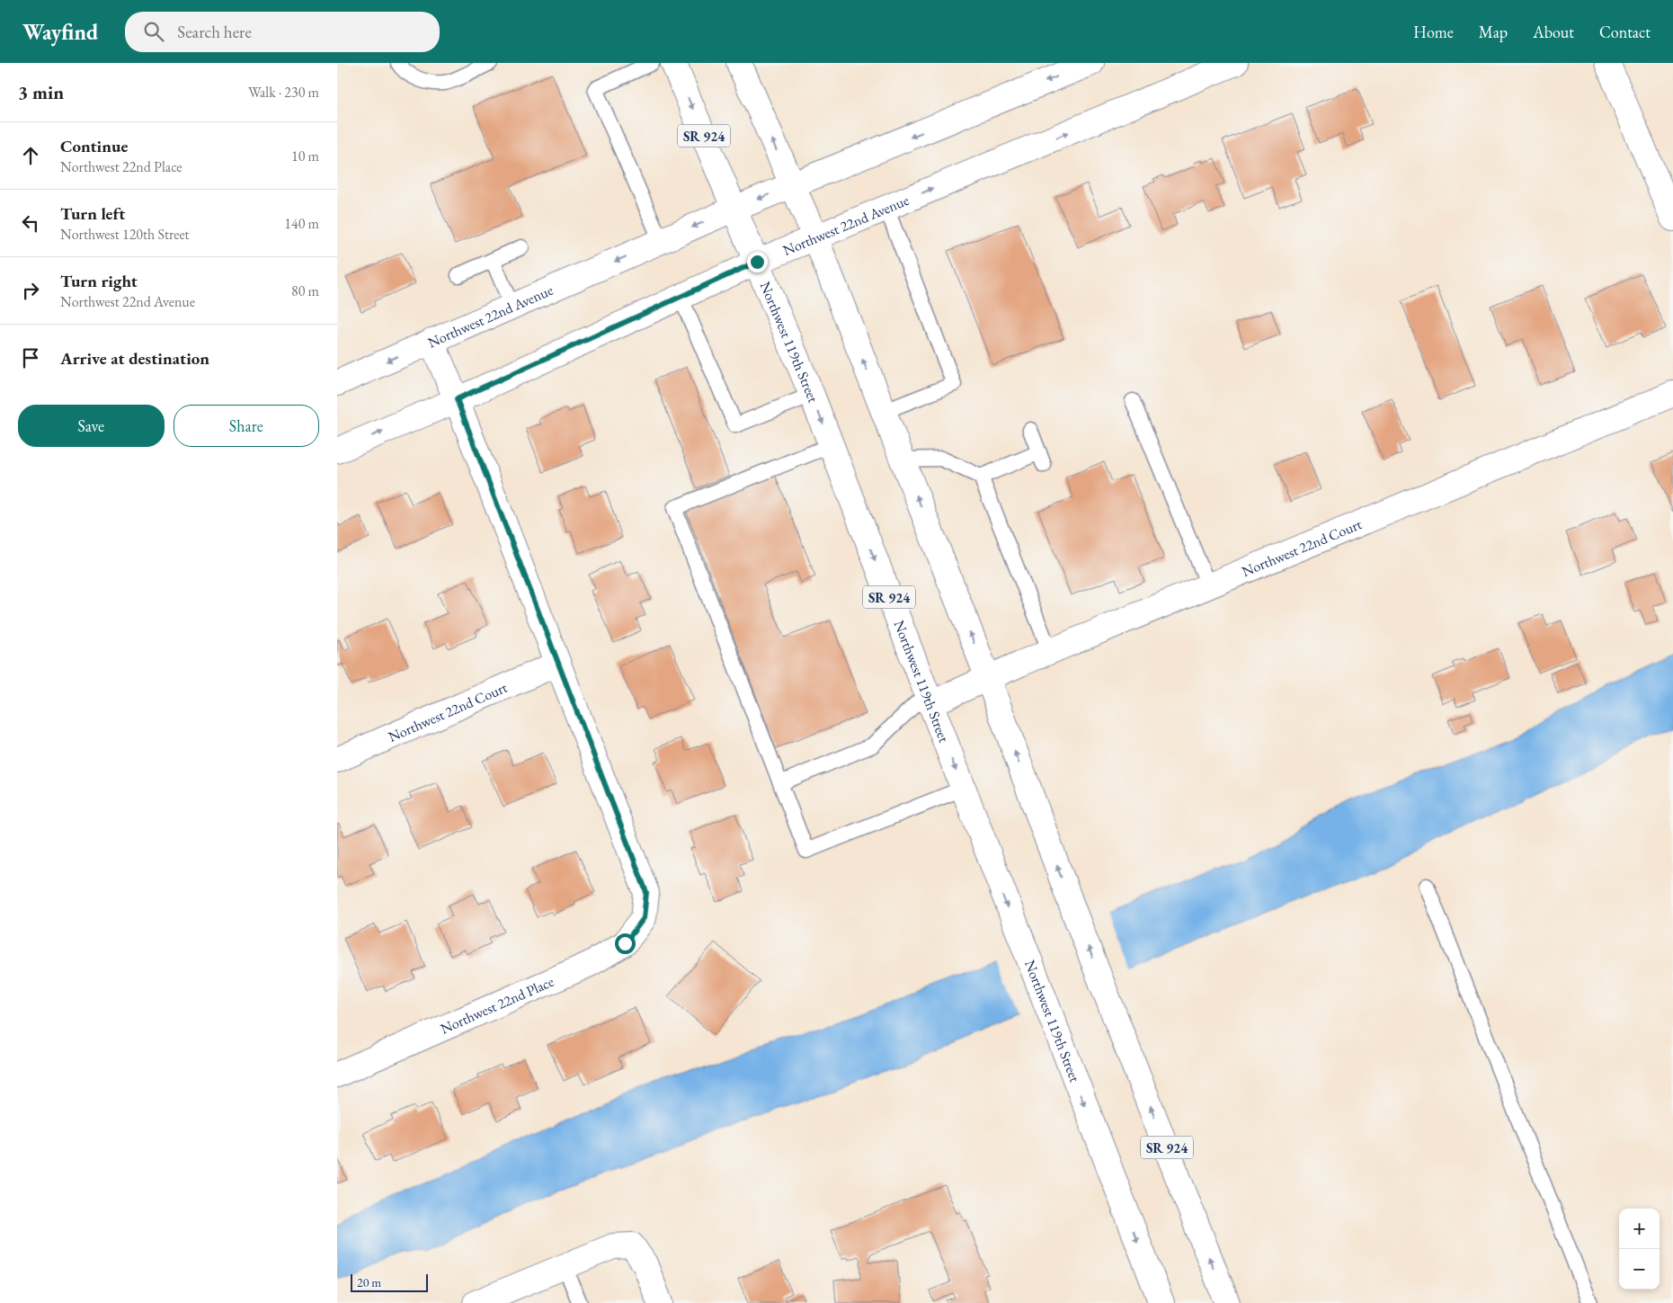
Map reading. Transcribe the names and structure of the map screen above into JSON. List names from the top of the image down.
{
  "streets": {
    "main road": [
      "SR 924",
      "Northwest 22nd Avenue",
      "Northwest 119th Street",
      "Northwest 22nd Court",
      "Northwest 22nd Place"
    ]
  },
  "crossings": [
    ["SR 924", "Northwest 22nd Avenue"],
    ["SR 924", "Northwest 22nd Court"],
    ["Northwest 22nd Avenue", "Northwest 119th Street"],
    ["Northwest 119th Street", "Northwest 22nd Court"],
    ["Northwest 22nd Court", "Northwest 22nd Place"]
  ],
  "scale_bar": "20 m",
  "page": {
    "header": "Wayfind",
    "search": "Search here",
    "nav": [
      "Home",
      "Map",
      "About",
      "Contact"
    ],
    "heading": ["3 min", "Walk · 230 m"],
    "list": [
      ["Continue", "Northwest 22nd Place", "10 m"],
      ["Turn left", "Northwest 120th Street", "140 m"],
      ["Turn right", "Northwest 22nd Avenue", "80 m"],
      "Arrive at destination"
    ],
    "buttons": ["Save", "Share"],
    "map_buttons": ["+", "−"],
    "scale": "20 m"
  }
}
